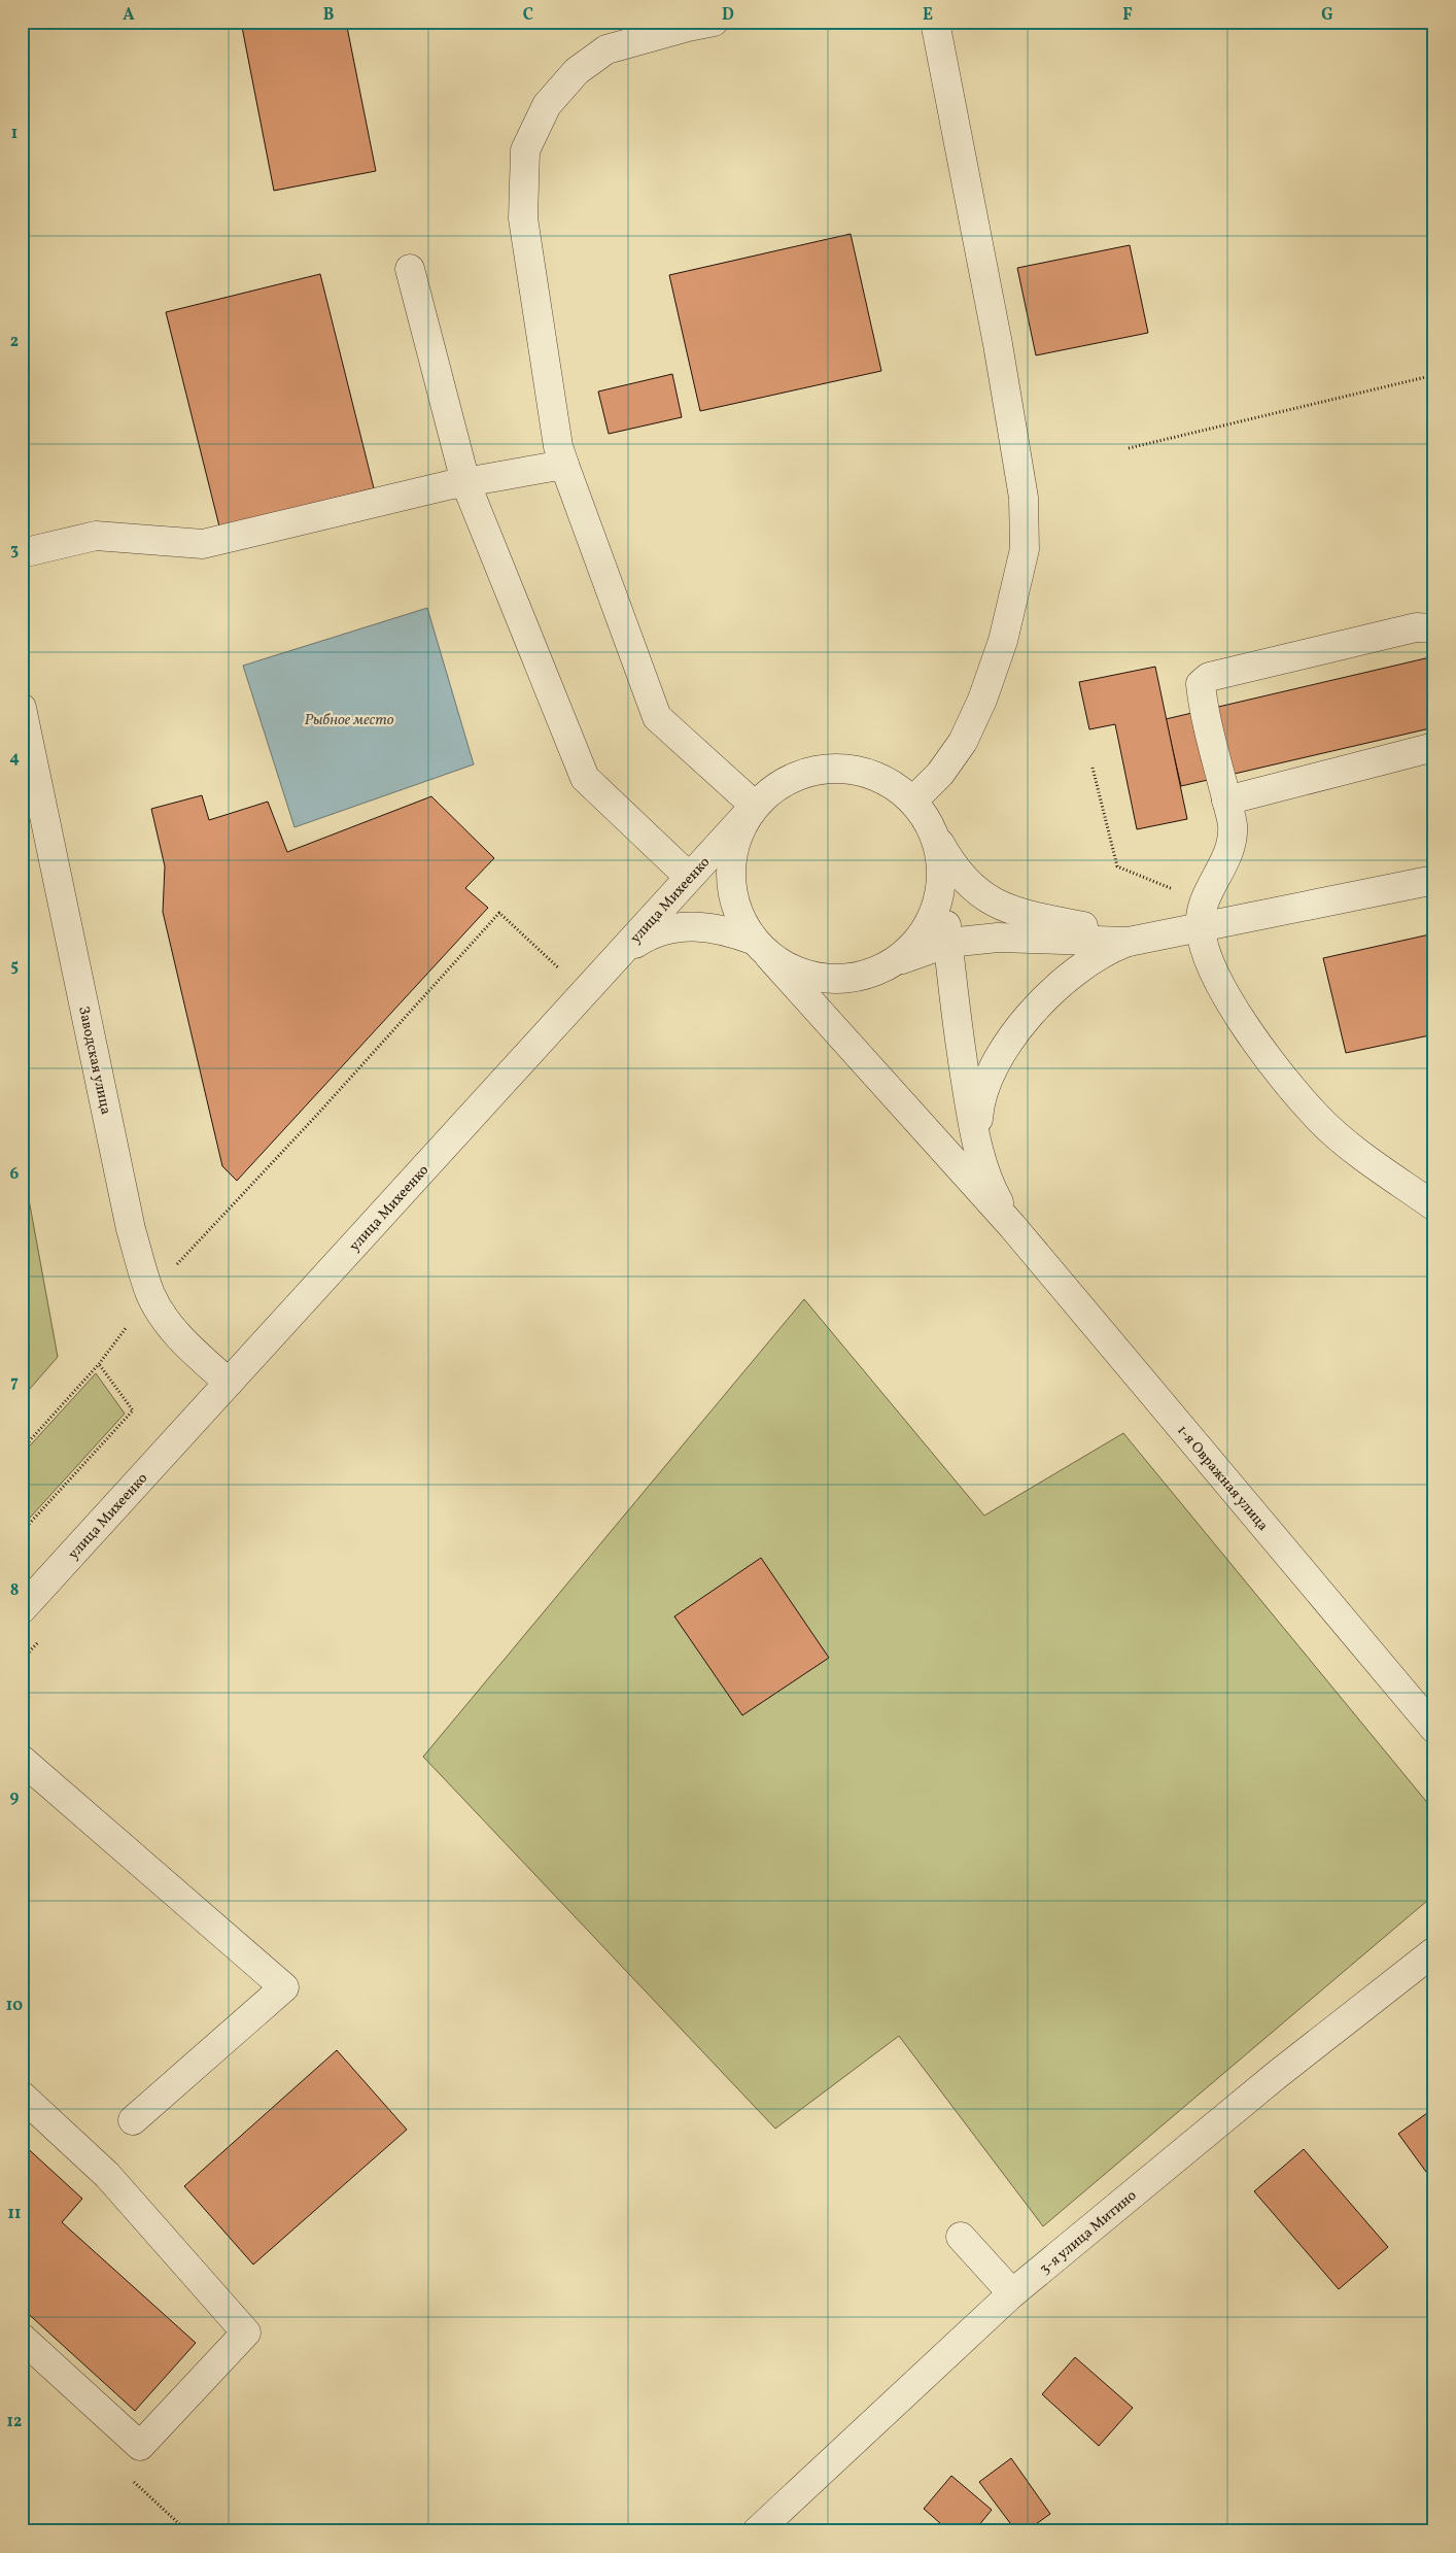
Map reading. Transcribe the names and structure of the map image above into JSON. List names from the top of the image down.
{
  "streets": {
    "street": [
      "улица Михеенко",
      "Заводская улица",
      "1-я Овражная улица",
      "3-я улица Митино"
    ]
  },
  "crossings": [
    ["улица Михеенко", "Заводская улица"]
  ],
  "water": ["Рыбное место"],
  "grid": {
    "columns": [
      "A",
      "B",
      "C",
      "D",
      "E",
      "F",
      "G"
    ],
    "rows": [
      "1",
      "2",
      "3",
      "4",
      "5",
      "6",
      "7",
      "8",
      "9",
      "10",
      "11",
      "12"
    ]
  }
}
